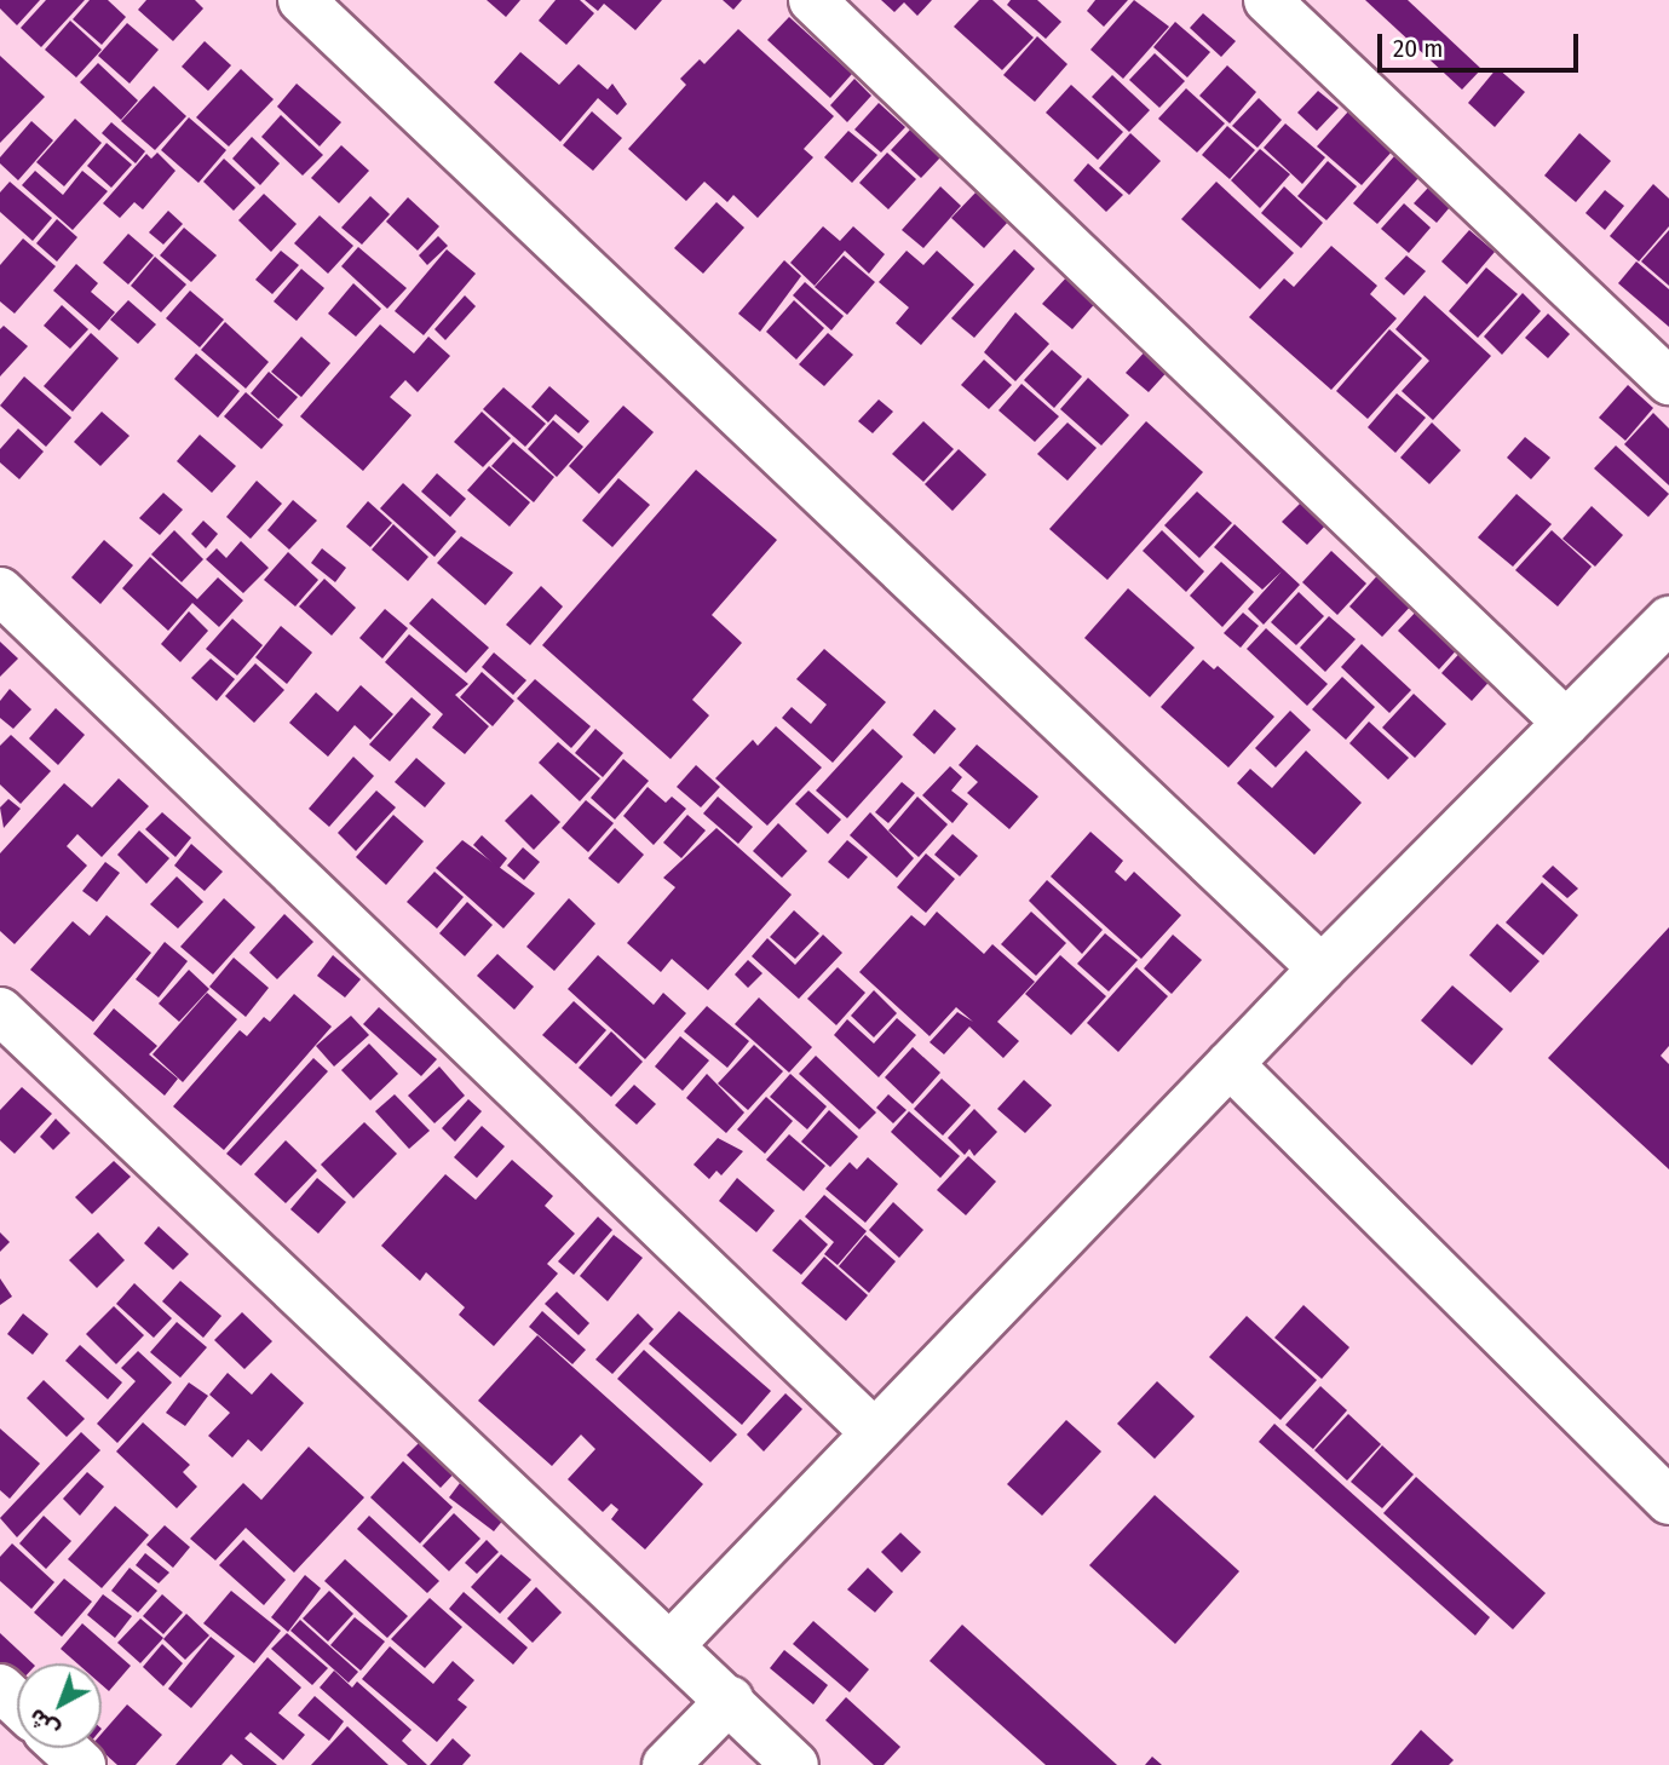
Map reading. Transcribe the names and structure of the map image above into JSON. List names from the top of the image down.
{
  "scale_bar": "20 m",
  "north": "bottom left"
}
